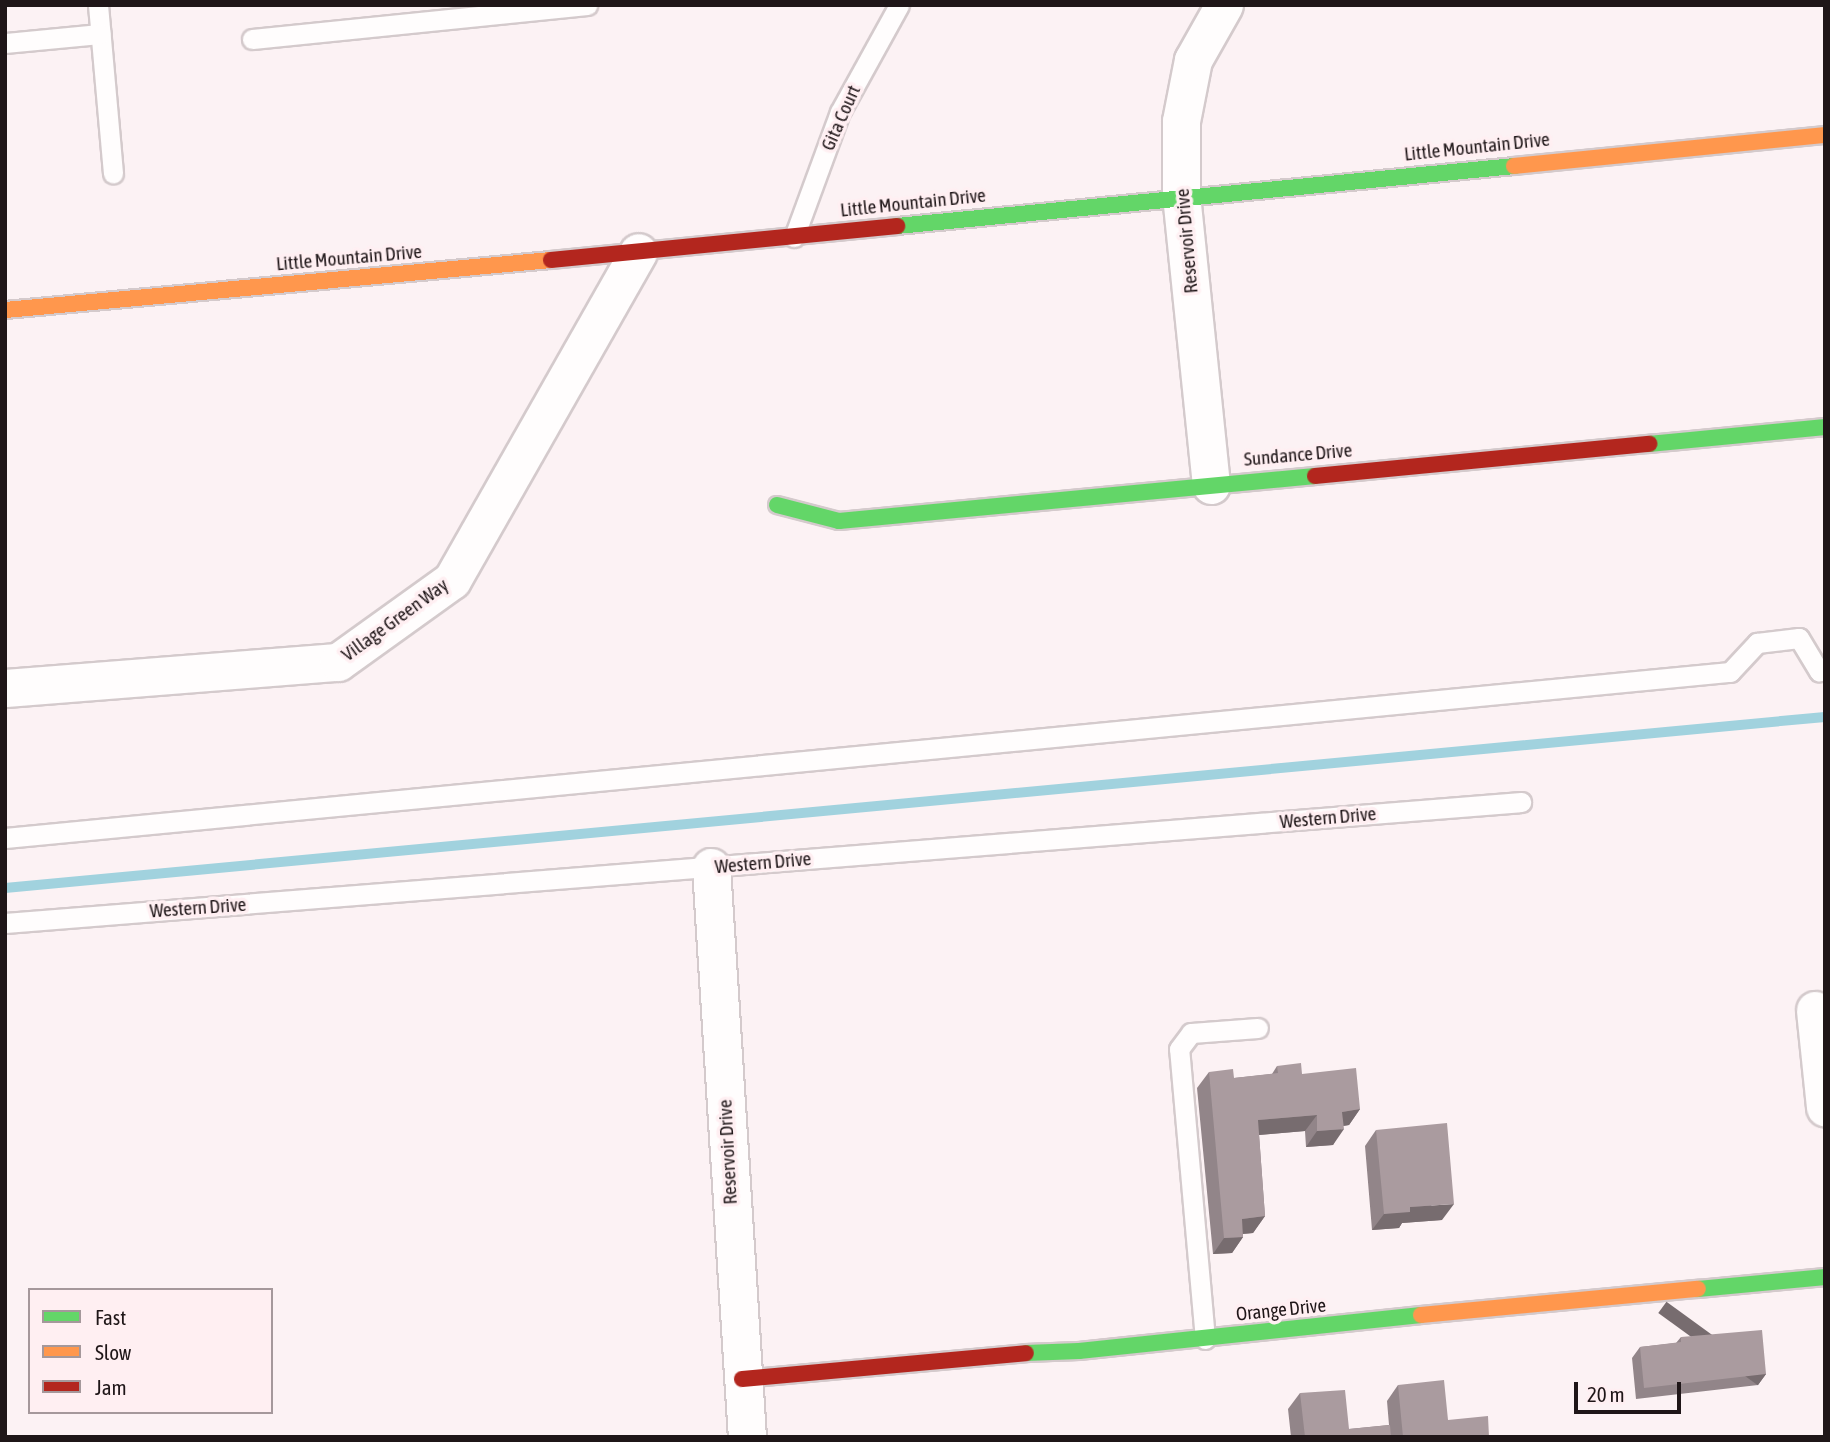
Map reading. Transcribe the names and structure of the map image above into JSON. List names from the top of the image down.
{
  "streets": {
    "street": [
      "Little Mountain Drive",
      "Reservoir Drive",
      "Sundance Drive",
      "Village Green Way",
      "Orange Drive"
    ],
    "lane": ["Gita Court", "Western Drive"]
  },
  "crossings": [
    ["Gita Court", "Little Mountain Drive"],
    ["Little Mountain Drive", "Reservoir Drive"],
    ["Little Mountain Drive", "Village Green Way"],
    ["Reservoir Drive", "Sundance Drive"],
    ["Reservoir Drive", "Western Drive"],
    ["Reservoir Drive", "Orange Drive"]
  ],
  "legend": ["Fast", "Slow", "Jam"],
  "scale_bar": "20 m"
}
